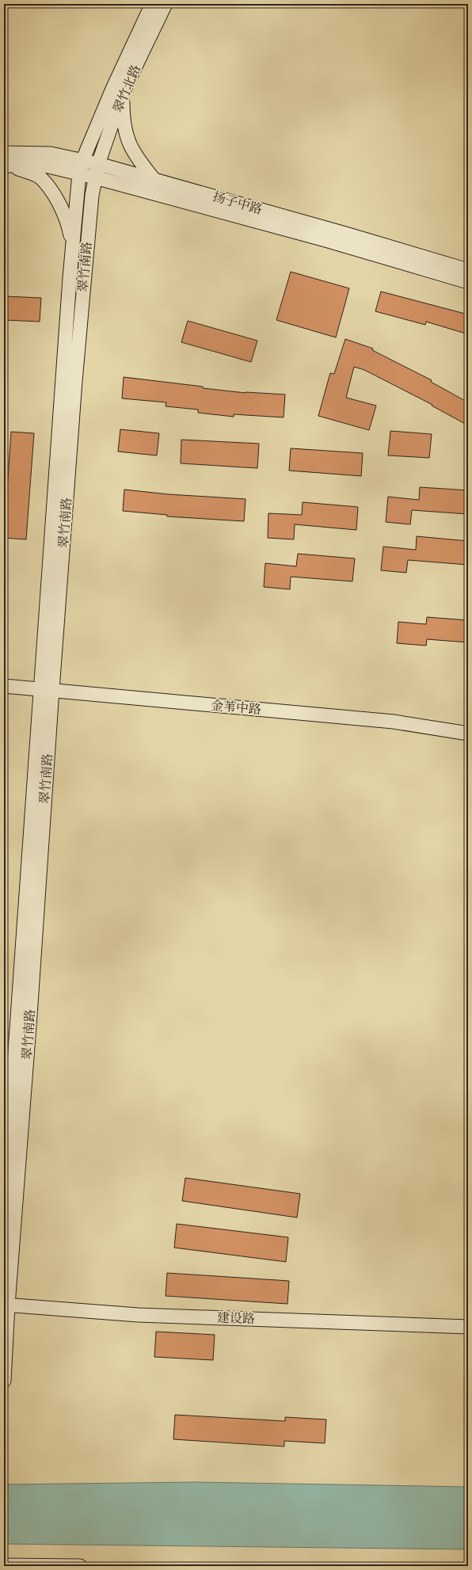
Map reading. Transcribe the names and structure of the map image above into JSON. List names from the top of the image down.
{
  "streets": {
    "main road": [
      "翠竹北路",
      "扬子中路",
      "翠竹南路",
      "金苇中路",
      "建设路"
    ]
  },
  "crossings": [
    ["翠竹北路", "扬子中路"],
    ["翠竹北路", "翠竹南路"],
    ["扬子中路", "翠竹南路"],
    ["翠竹南路", "金苇中路"],
    ["翠竹南路", "建设路"]
  ]
}
